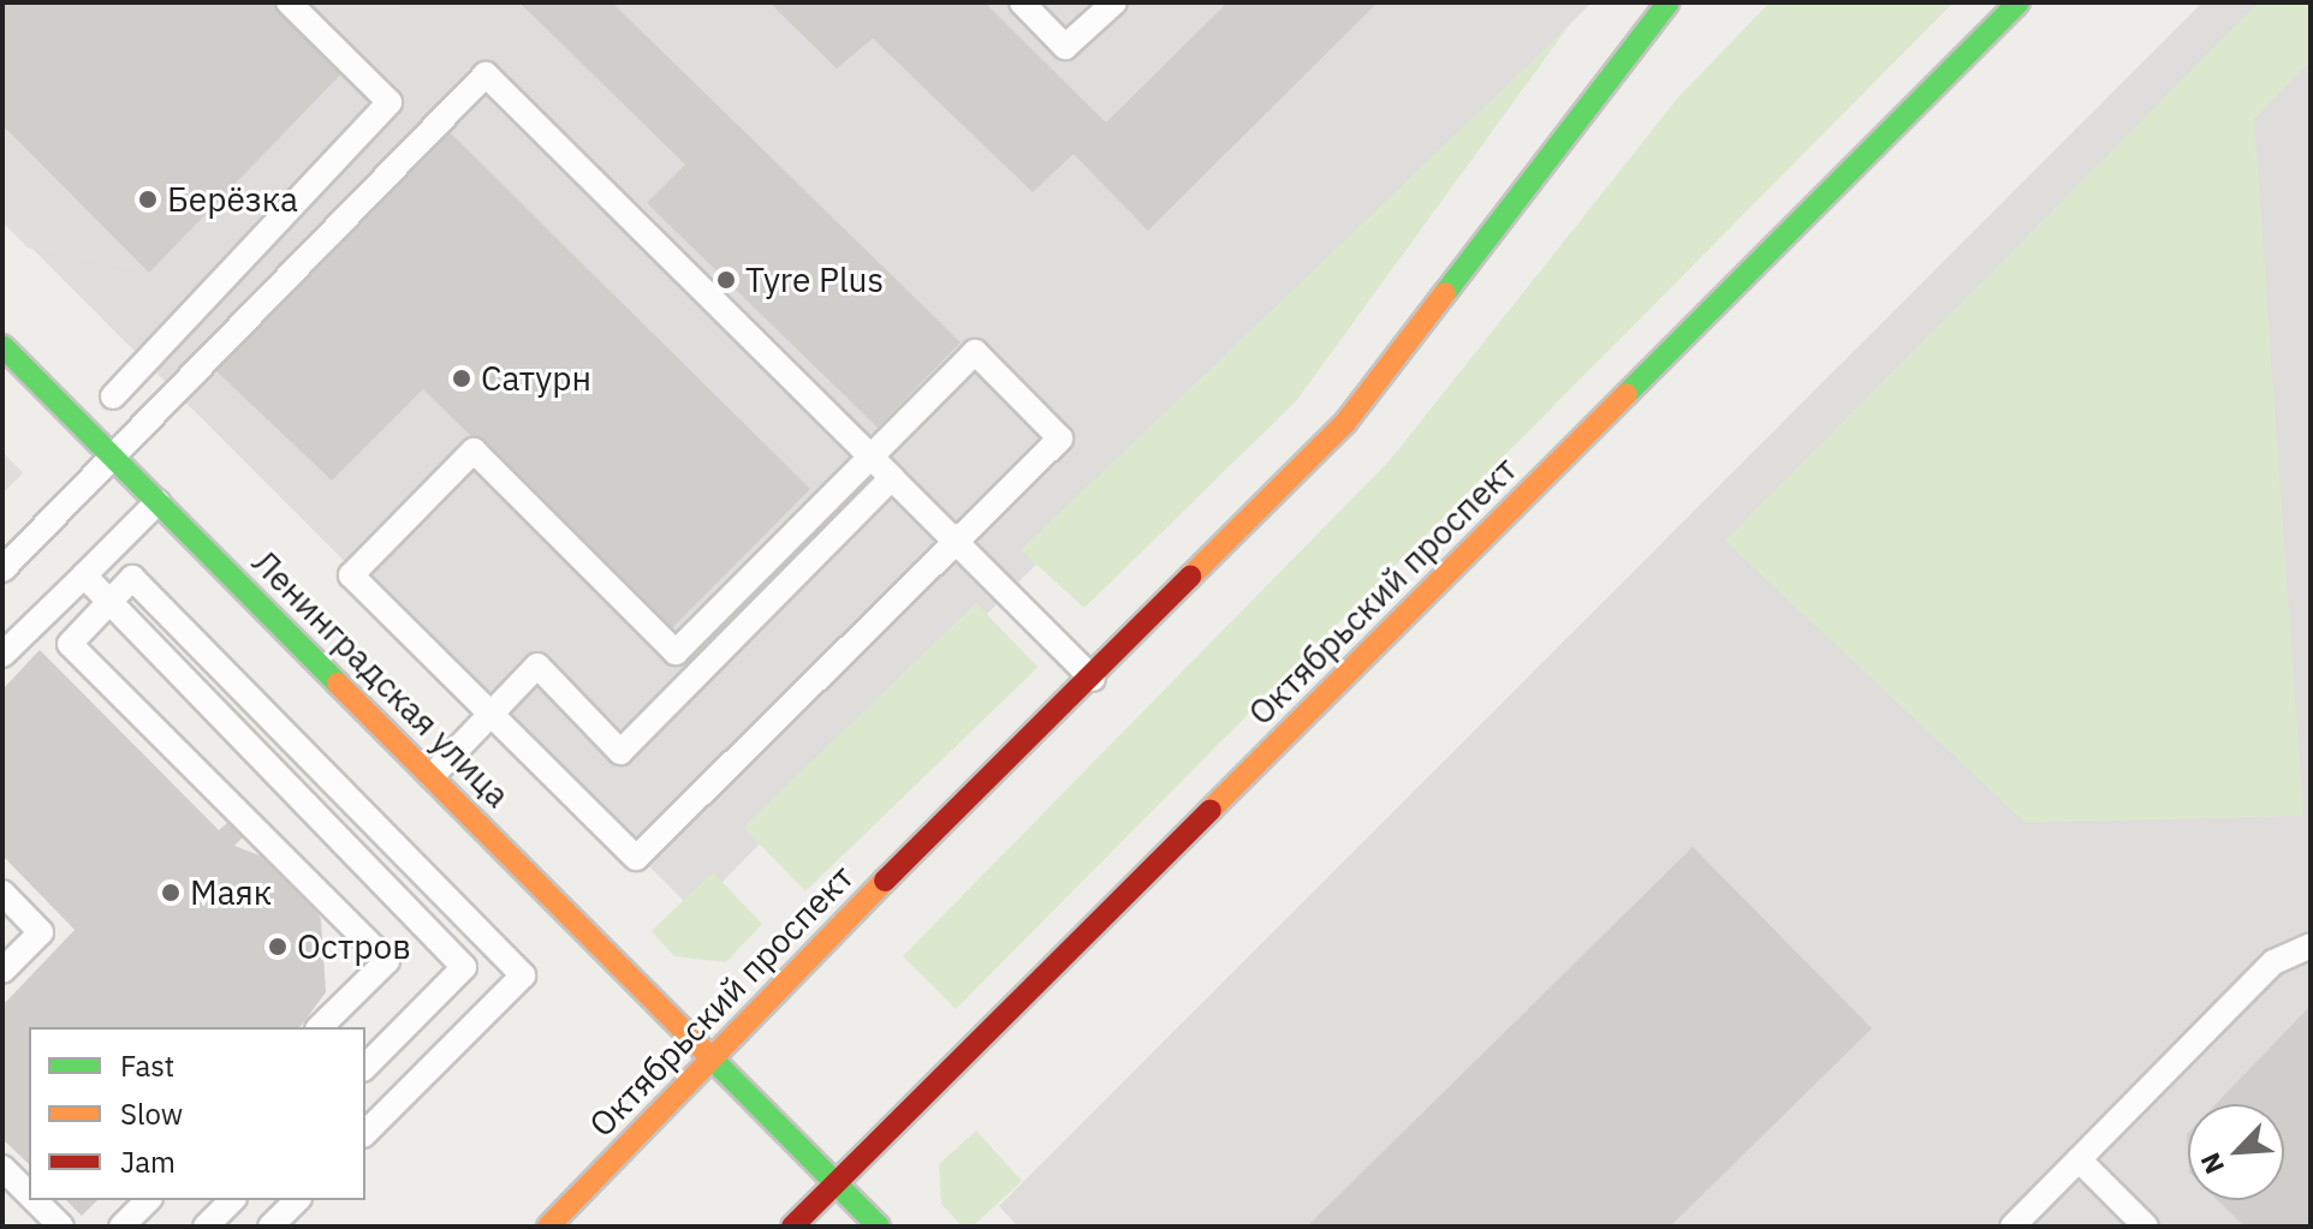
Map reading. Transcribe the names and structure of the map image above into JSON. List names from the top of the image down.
{
  "streets": {
    "main road": ["Октябрьский проспект", "Ленинградская улица"]
  },
  "crossings": [
    ["Октябрьский проспект", "Ленинградская улица"]
  ],
  "places": [
    "Берёзка",
    "Tyre Plus",
    "Сатурн",
    "Маяк",
    "Остров"
  ],
  "legend": ["Fast", "Slow", "Jam"],
  "north": "bottom left"
}
